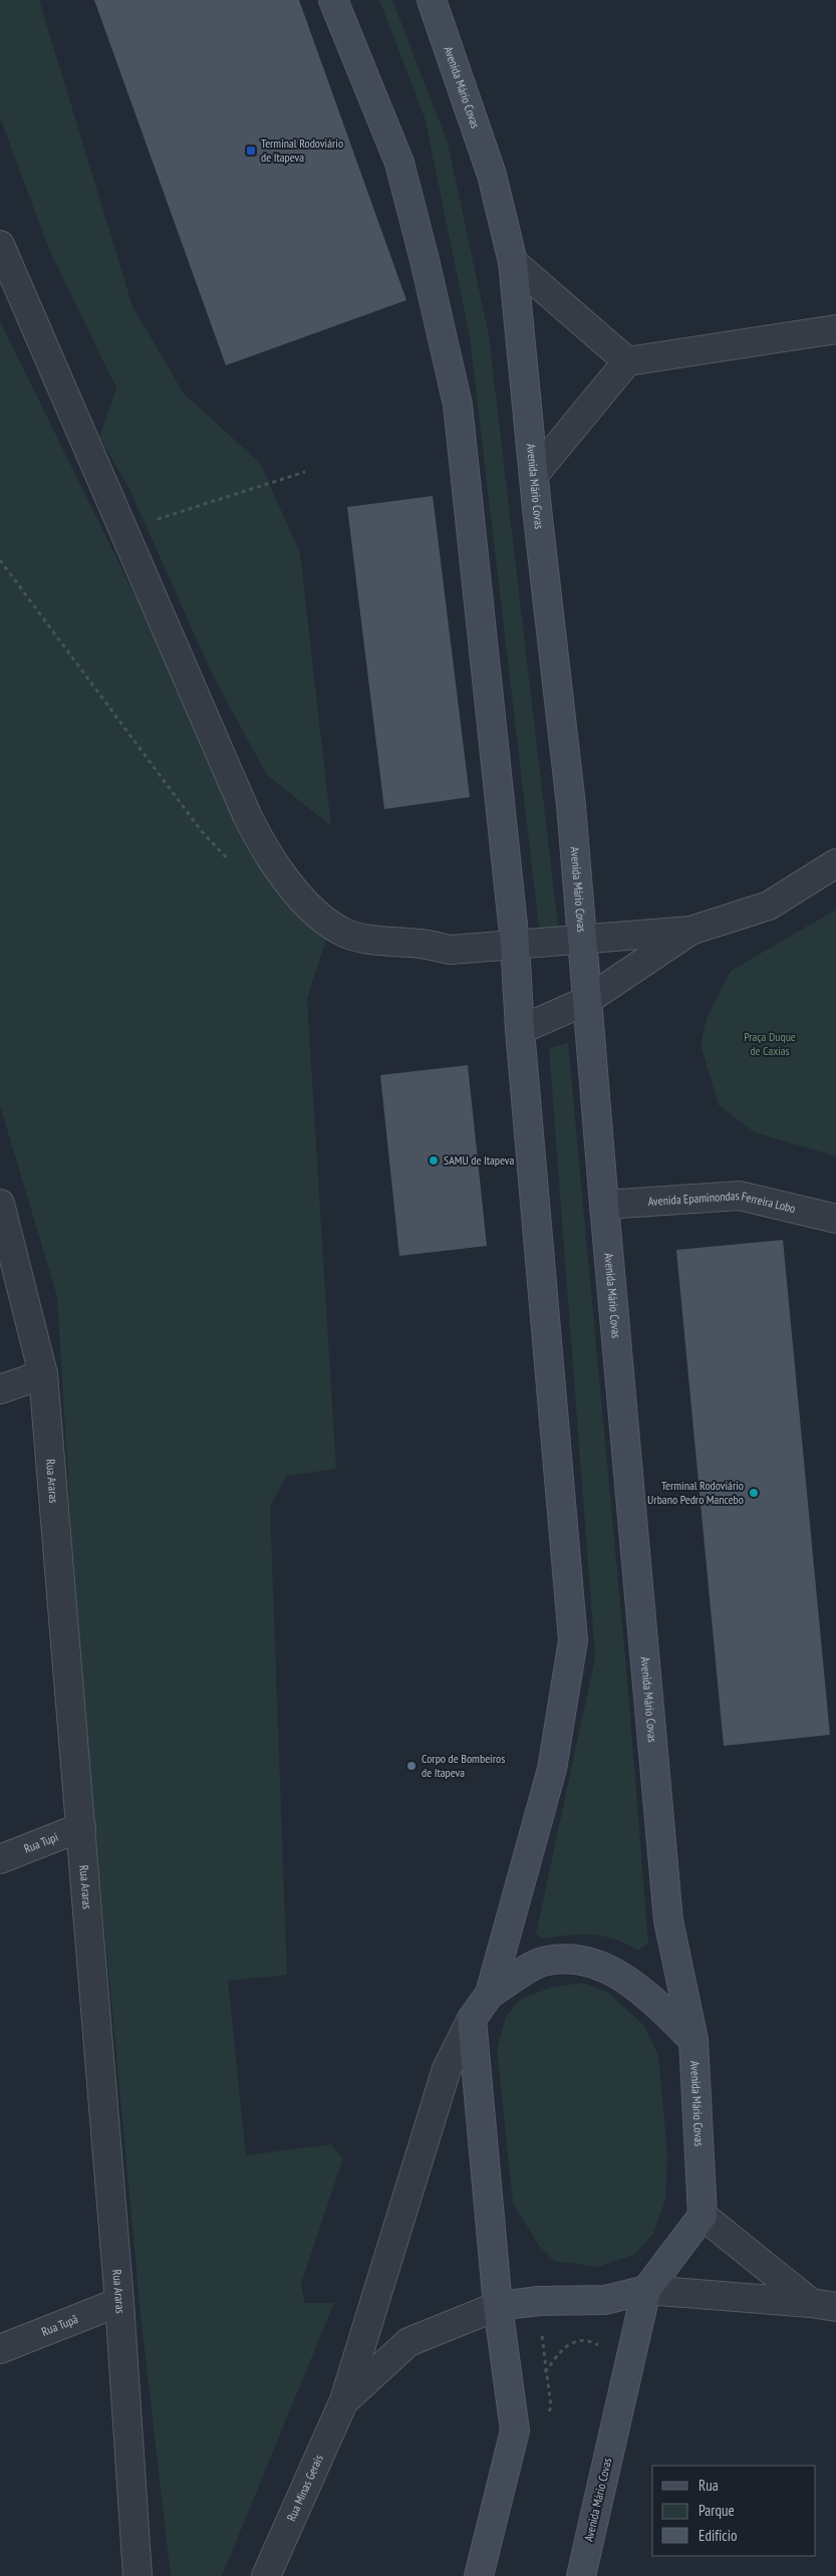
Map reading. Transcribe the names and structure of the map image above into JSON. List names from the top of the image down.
{
  "streets": {
    "main road": ["Avenida Mário Covas"],
    "street": [
      "Avenida Epaminondas Ferreira Lobo",
      "Rua Araras",
      "Rua Tupi",
      "Rua Tupã",
      "Rua Minas Gerais"
    ]
  },
  "crossings": [
    ["Avenida Mário Covas", "Avenida Epaminondas Ferreira Lobo"],
    ["Rua Araras", "Rua Tupi"],
    ["Rua Araras", "Rua Tupã"]
  ],
  "parks": ["Praça Duque de Caxias"],
  "places": {
    "transit": ["Terminal Rodoviário de Itapeva"],
    "other": ["SAMU de Itapeva", "Terminal Rodoviário Urbano Pedro Mancebo", "Corpo de Bombeiros de Itapeva"]
  },
  "legend": ["Rua", "Parque", "Edifício"]
}
